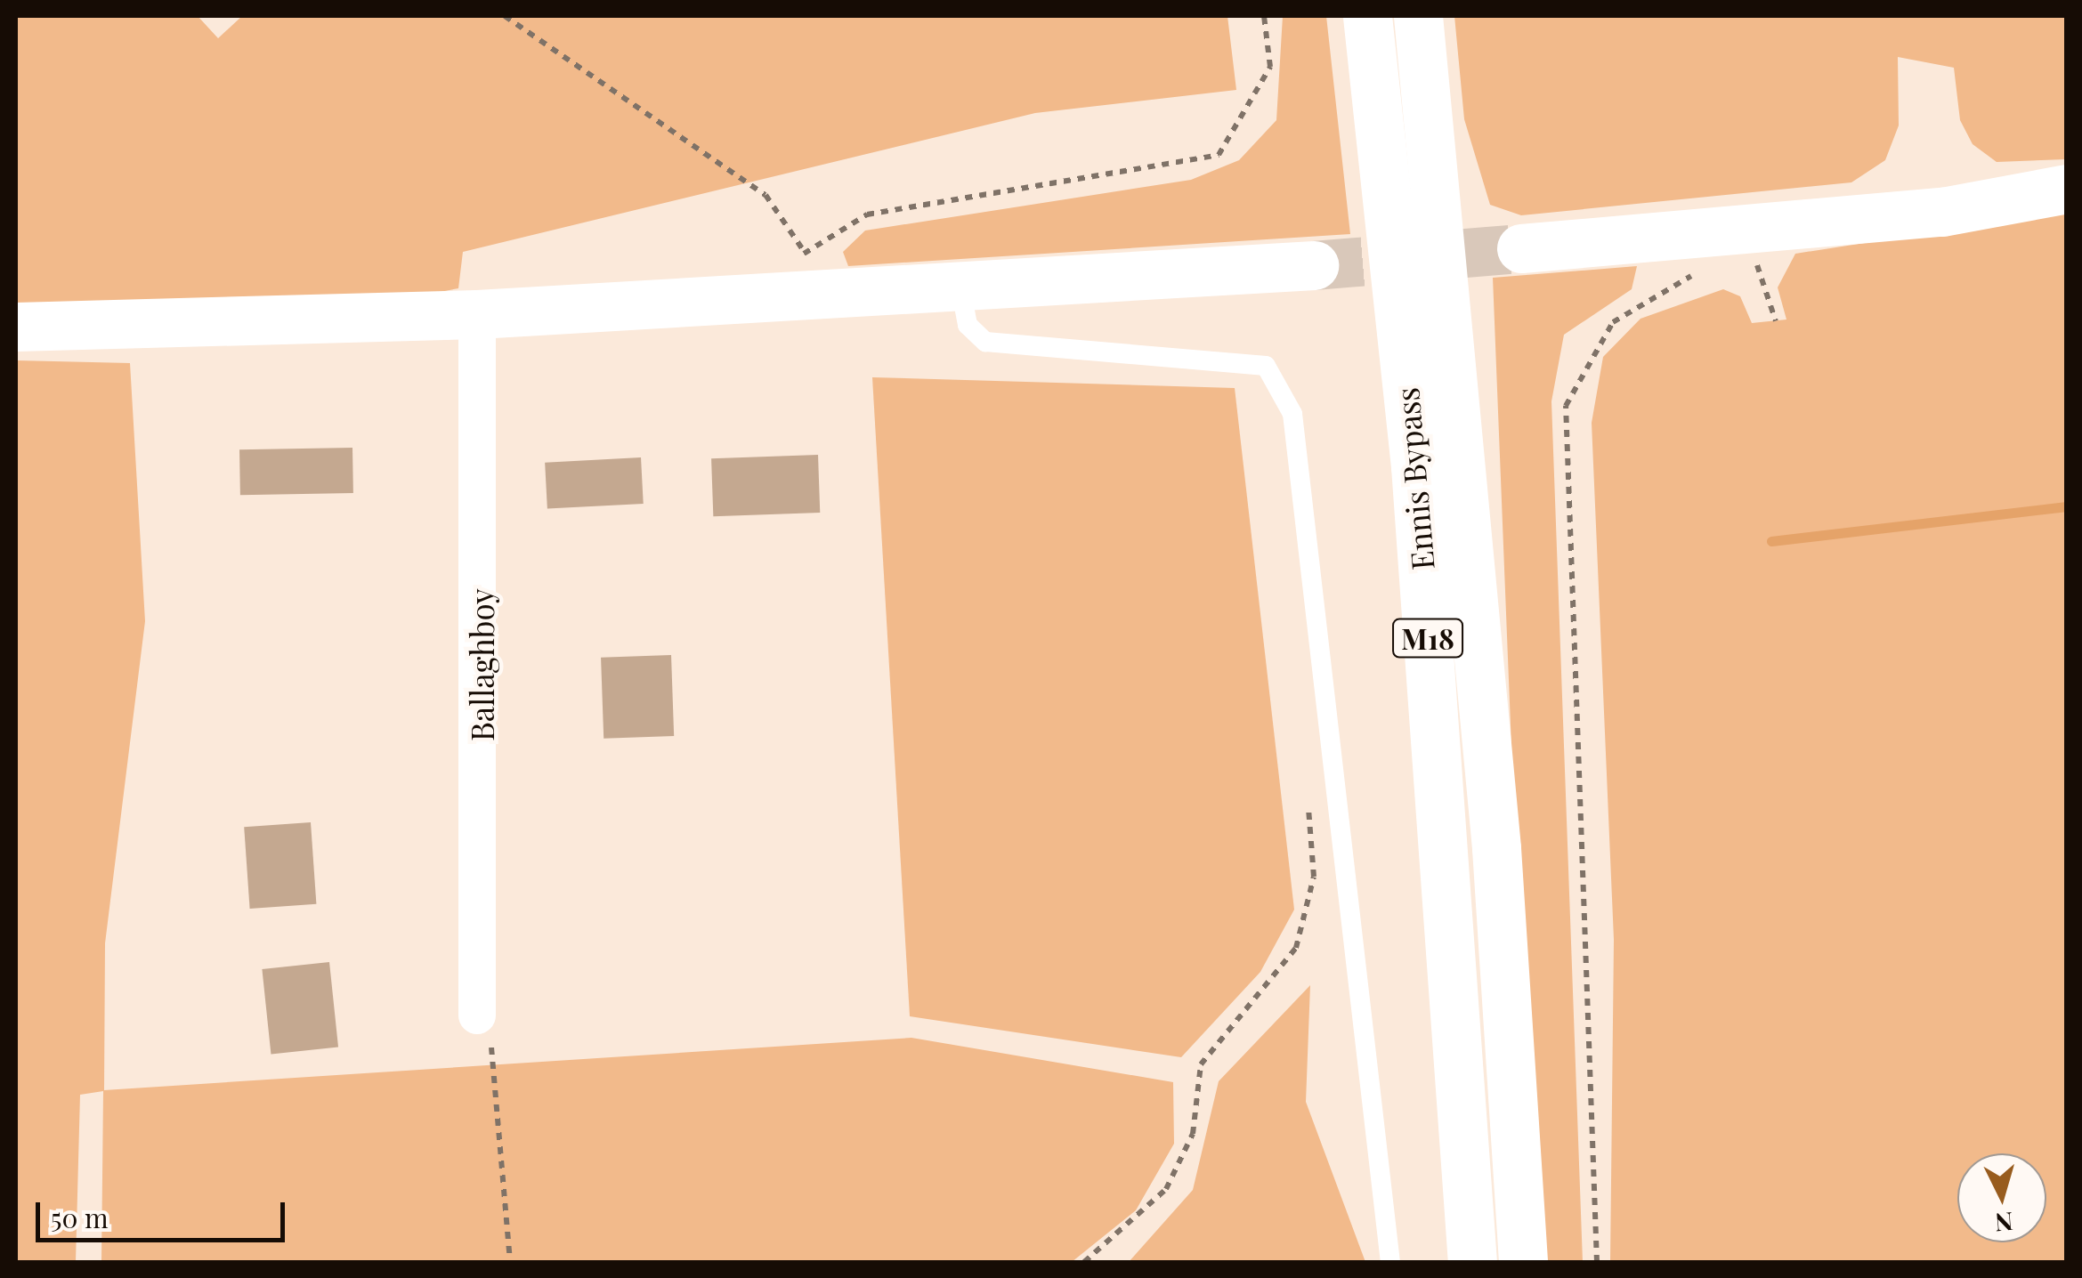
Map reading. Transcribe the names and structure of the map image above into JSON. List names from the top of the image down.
{
  "streets": {
    "main road": ["Ennis Bypass", "M18"],
    "street": ["Ballaghboy"]
  },
  "scale_bar": "50 m",
  "north": "bottom"
}
